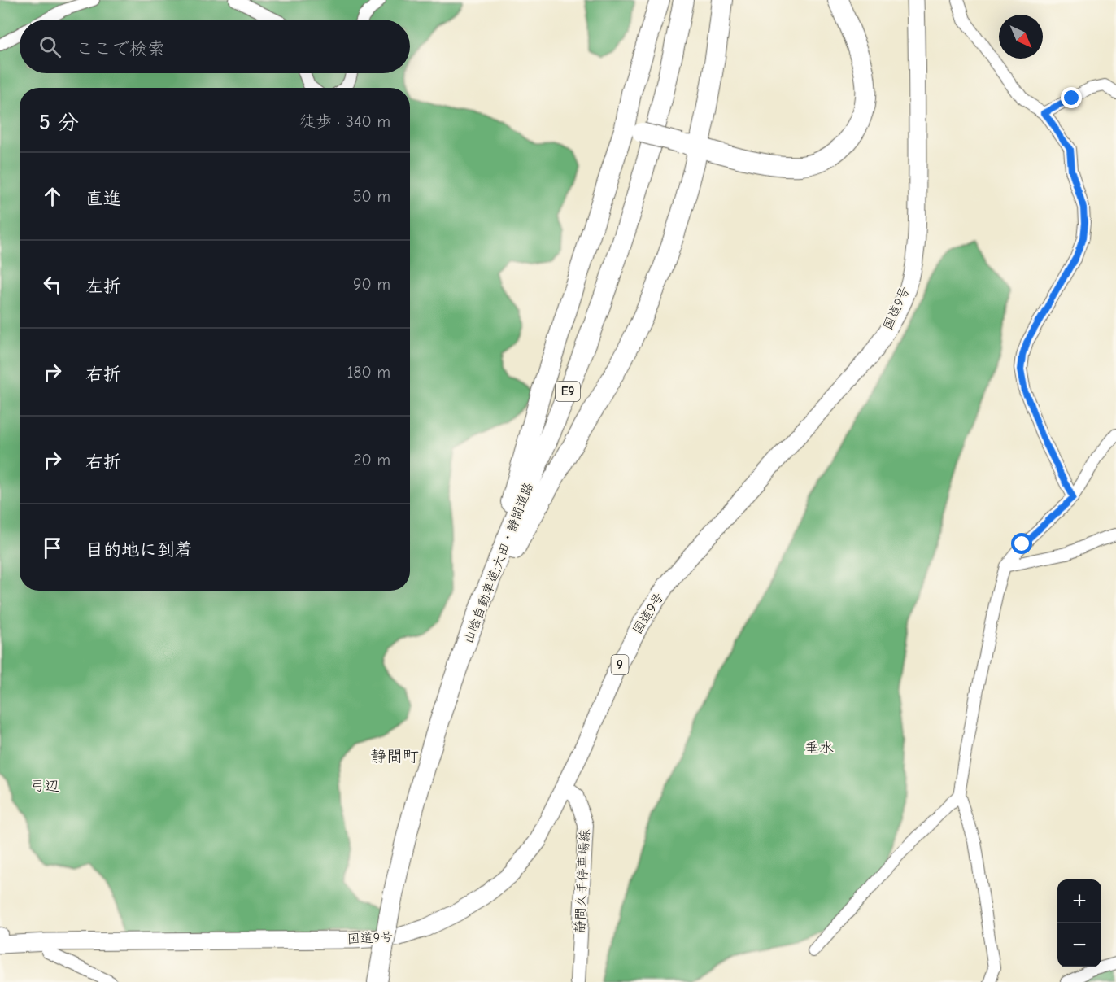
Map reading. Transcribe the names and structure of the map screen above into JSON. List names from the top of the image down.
{
  "streets": {
    "highway": [
      "国道9号",
      "E9",
      "山陰自動車道;大田・静間道路",
      "9"
    ],
    "main road": ["静間久手停車場線"]
  },
  "crossings": [
    ["国道9号", "静間久手停車場線"]
  ],
  "districts": ["垂水", "静間町", "弓辺"],
  "north": "bottom right",
  "page": {
    "search": "ここで検索",
    "heading": ["5 分", "徒歩 · 340 m"],
    "list": [
      ["直進", "50 m"],
      ["左折", "90 m"],
      ["右折", "180 m"],
      ["右折", "20 m"],
      "目的地に到着"
    ],
    "map_buttons": ["+", "−"]
  }
}
